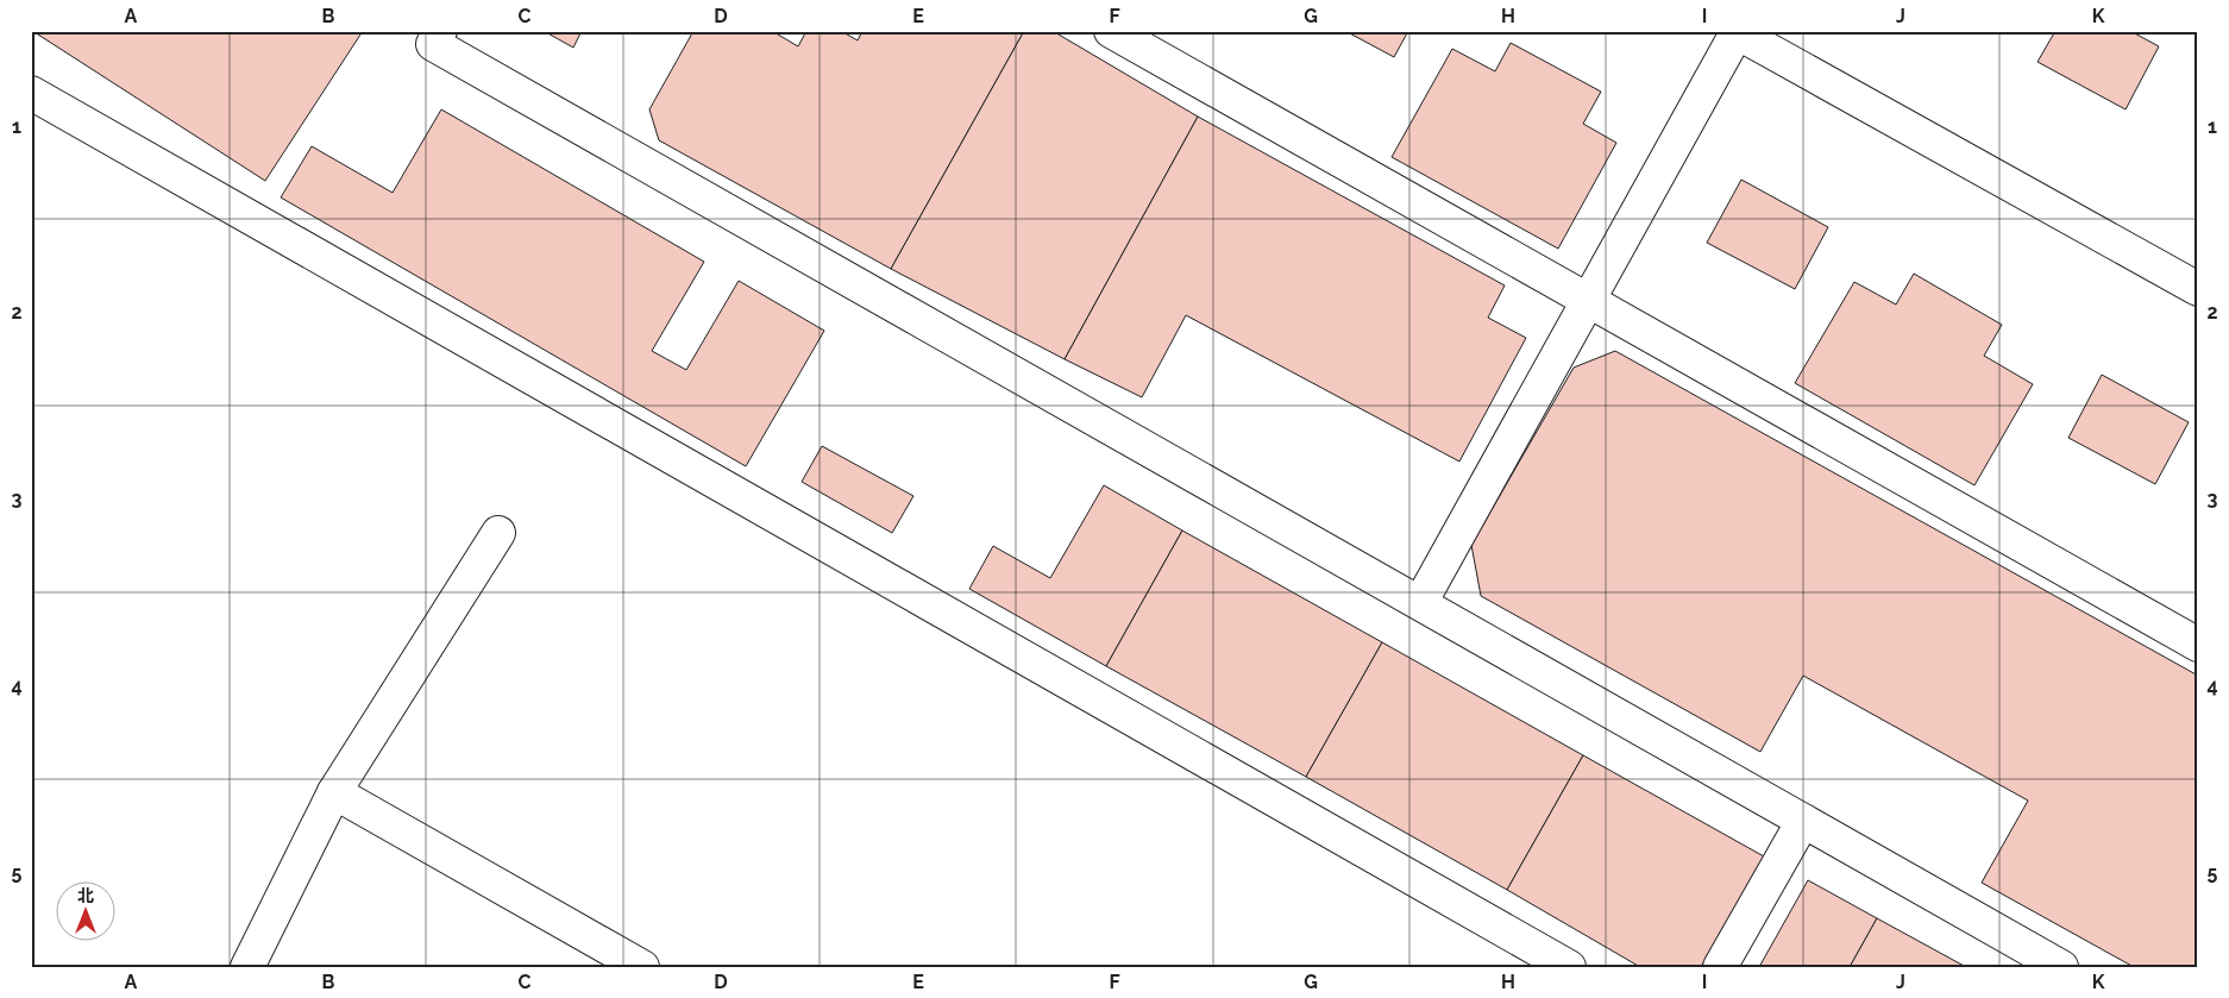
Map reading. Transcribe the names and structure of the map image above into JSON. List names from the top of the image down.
{
  "north": "top",
  "grid": {
    "columns": [
      "A",
      "B",
      "C",
      "D",
      "E",
      "F",
      "G",
      "H",
      "I",
      "J",
      "K"
    ],
    "rows": [
      "1",
      "2",
      "3",
      "4",
      "5"
    ]
  }
}
